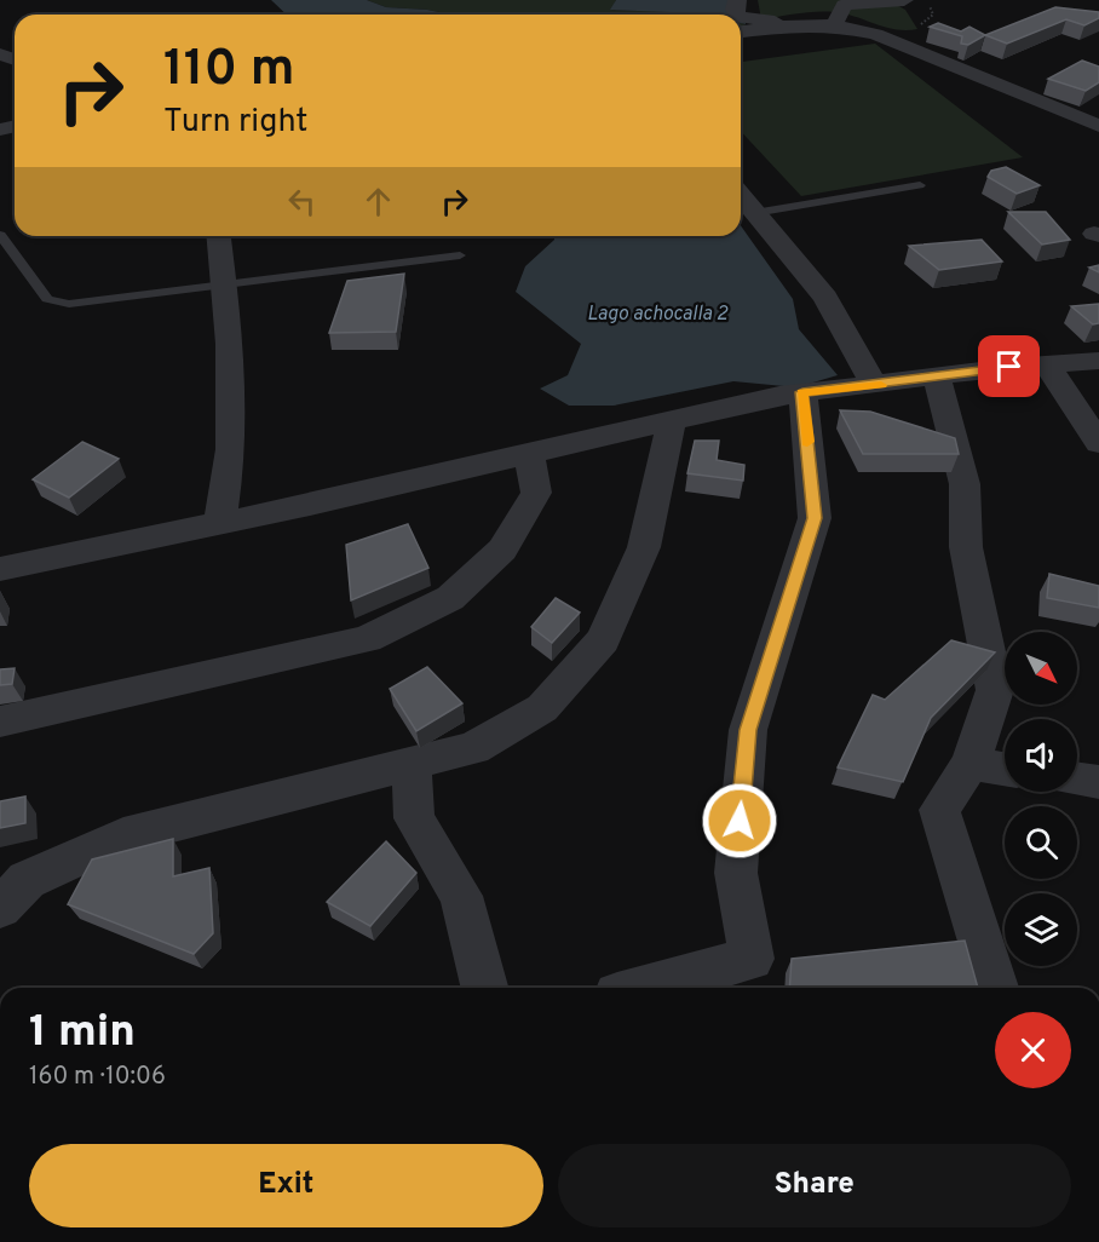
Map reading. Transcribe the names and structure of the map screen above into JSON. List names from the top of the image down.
{
  "water": ["Lago achocalla 2"],
  "north": "bottom right",
  "page": {
    "turn": ["110 m", "Turn right"],
    "heading": ["1 min", "160 m · 10:06"],
    "buttons": ["Exit", "Share"]
  }
}
